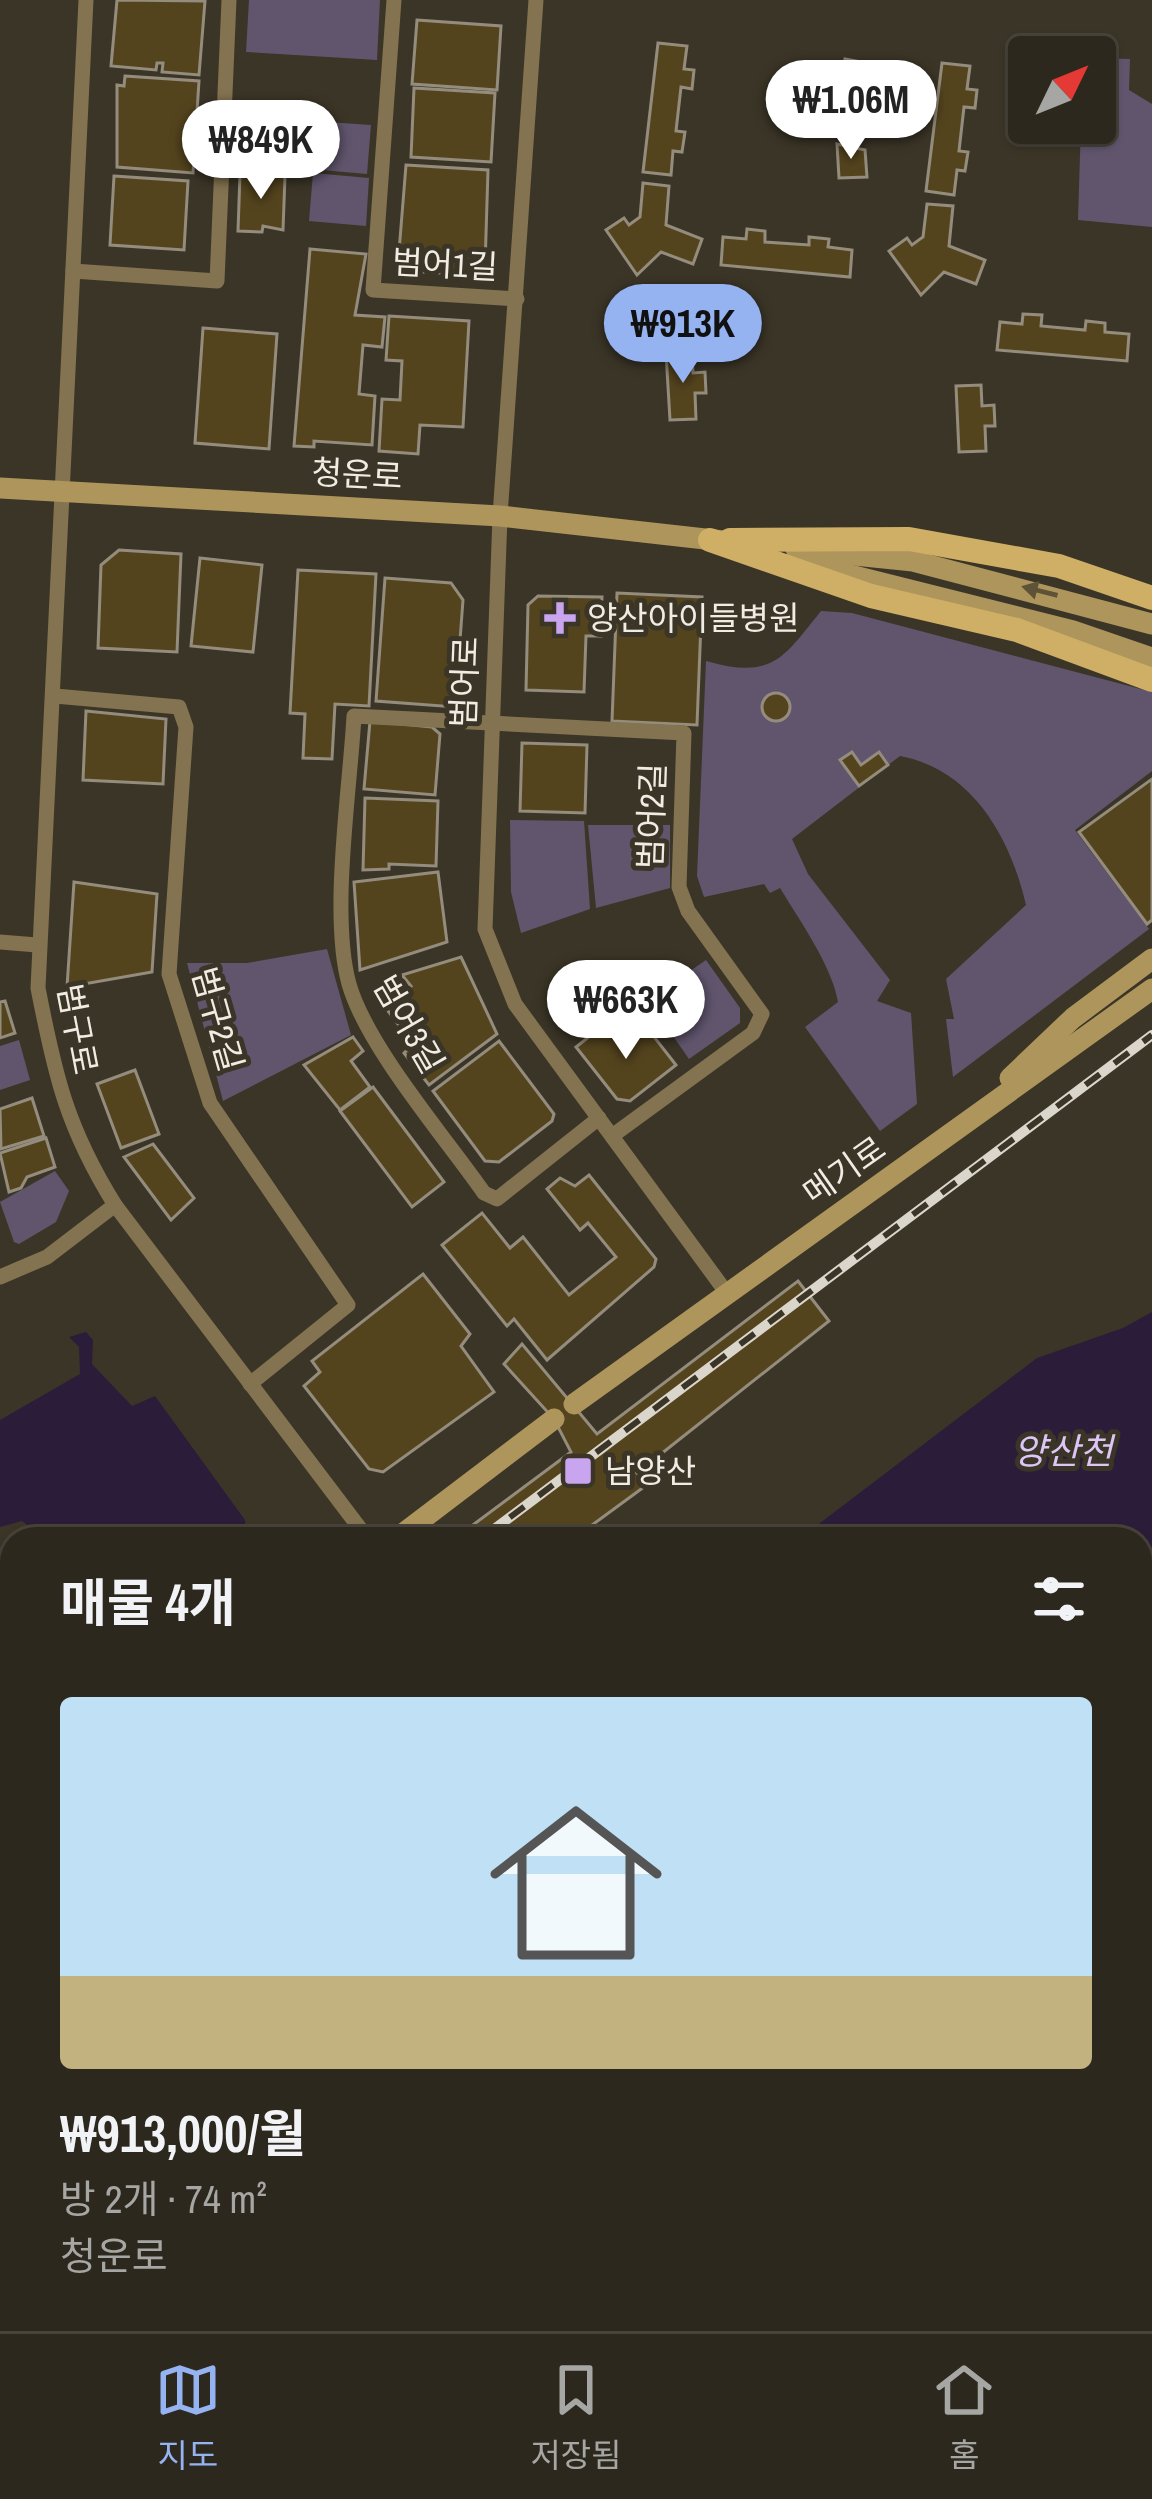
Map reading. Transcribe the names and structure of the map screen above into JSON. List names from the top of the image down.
{
  "streets": {
    "street": [
      "범어1길",
      "청운로",
      "범어로",
      "범어2길",
      "범구2길",
      "범어3길",
      "범구로",
      "메기로"
    ]
  },
  "crossings": [
    ["범어1길", "범어로"],
    ["청운로", "범어로"],
    ["청운로", "범구로"],
    ["범어로", "범어2길"],
    ["범어로", "범어3길"],
    ["범어로", "메기로"],
    ["범어2길", "범어3길"],
    ["범구2길", "범구로"]
  ],
  "water": ["양산천"],
  "places": {
    "health": ["양산아이들병원"],
    "transit": ["남양산"]
  },
  "north": "top right",
  "page": {
    "price": [
      "₩1.06M",
      "₩849K",
      "₩913K",
      "₩663K"
    ],
    "heading": "매물 4개",
    "list": [
      {
        "name": "₩913,000/월",
        "note": "방 2개 · 74 m² · 청운로"
      }
    ],
    "tabs": ["지도", "저장됨", "홈"]
  }
}
